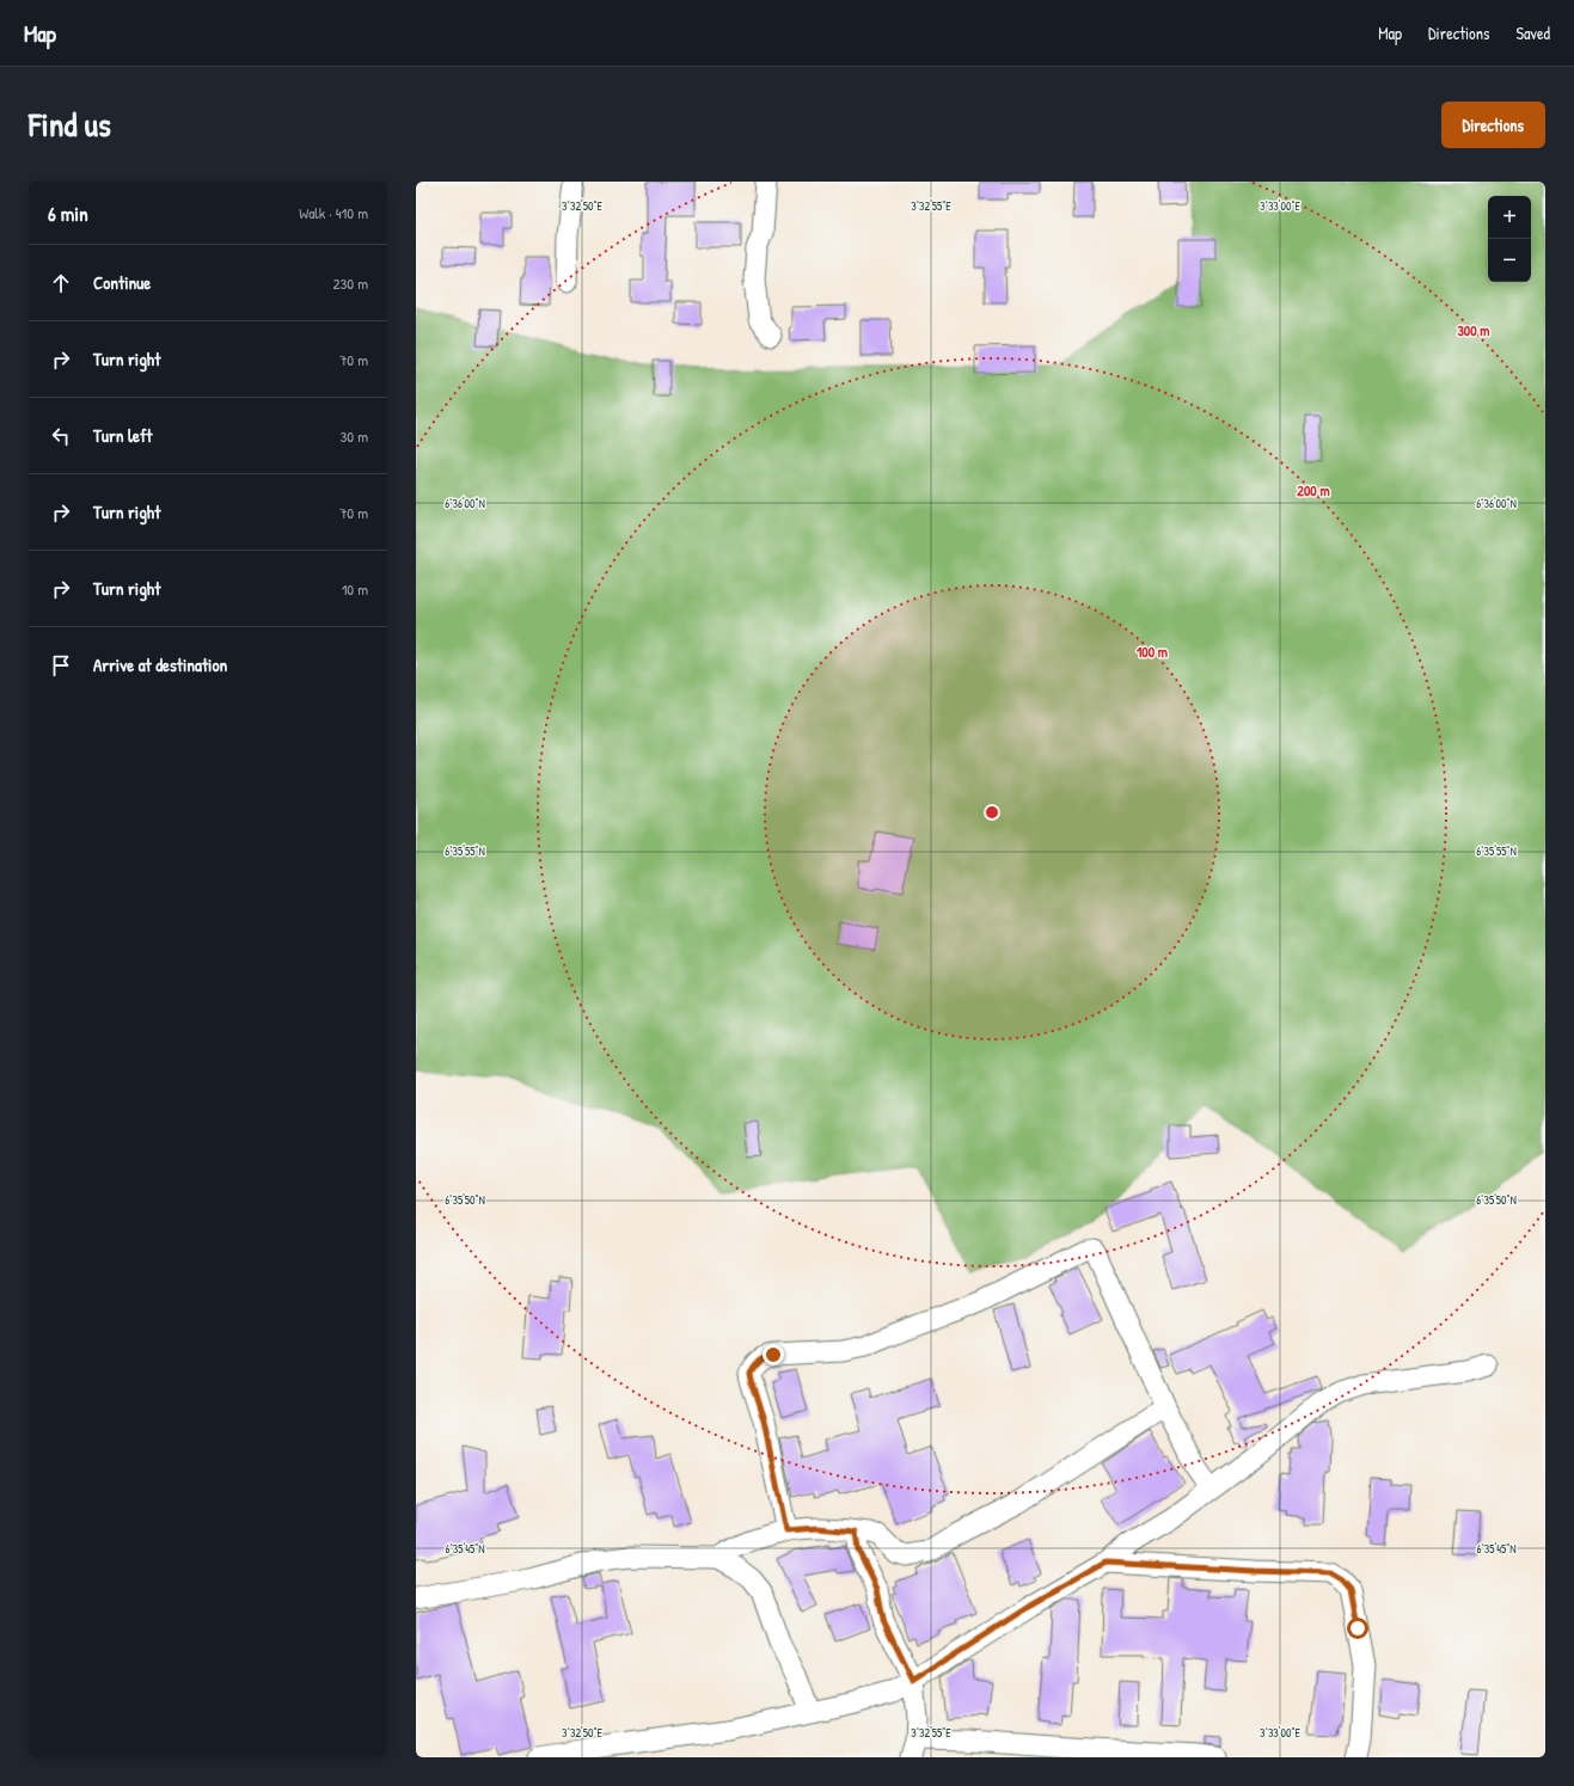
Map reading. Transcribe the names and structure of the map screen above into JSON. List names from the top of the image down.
{
  "page": {
    "header": "Map",
    "nav": ["Map", "Directions", "Saved"],
    "title": "Find us",
    "buttons": "Directions",
    "heading": ["6 min", "Walk · 410 m"],
    "map_buttons": ["+", "−"],
    "list": [
      ["Continue", "230 m"],
      ["Turn right", "70 m"],
      ["Turn left", "30 m"],
      ["Turn right", "70 m"],
      ["Turn right", "10 m"],
      "Arrive at destination"
    ]
  },
  "coordinates": [
    "3°32'50\"E",
    "3°32'55\"E",
    "3°33'00\"E",
    "6°36'00\"N",
    "6°35'55\"N",
    "6°35'50\"N",
    "6°35'45\"N"
  ],
  "rings": ["300 m", "200 m", "100 m"]
}
